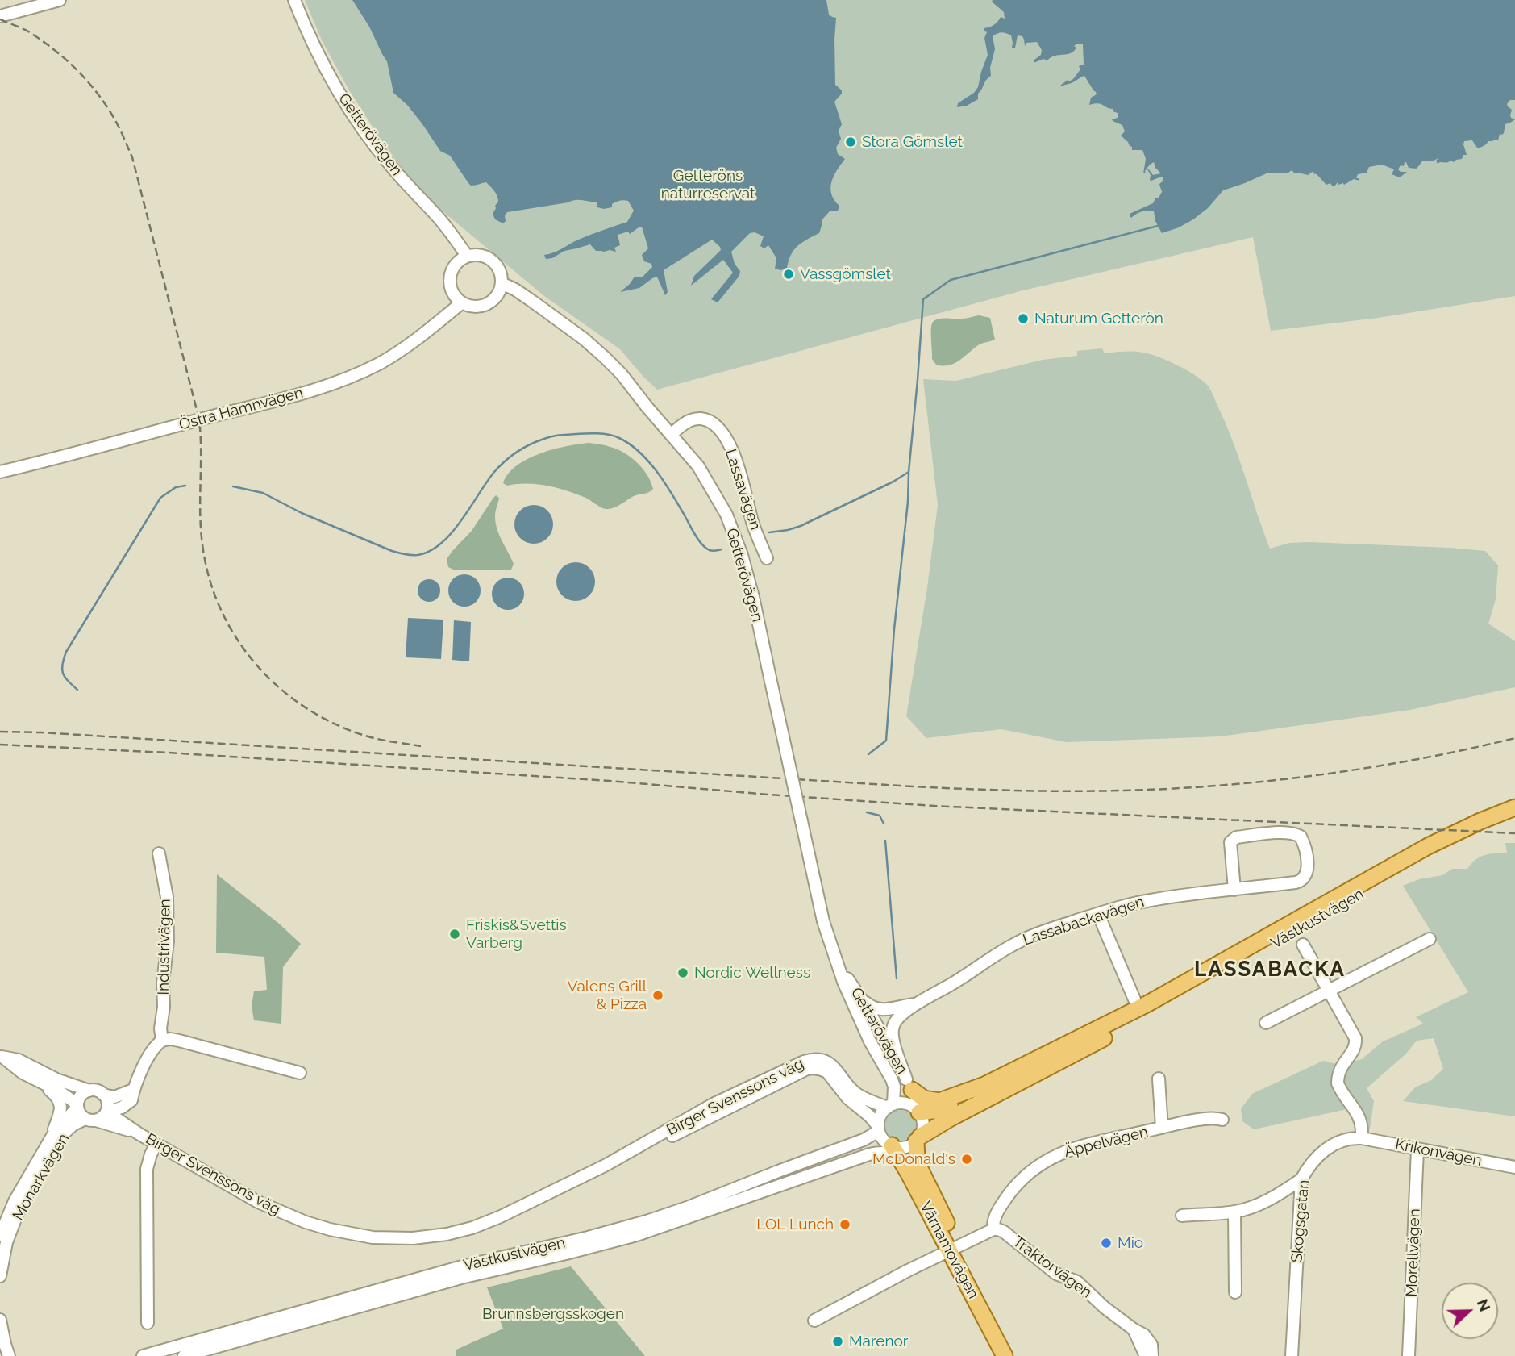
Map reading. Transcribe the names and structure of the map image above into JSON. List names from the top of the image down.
{
  "streets": {
    "main road": ["Västkustvägen", "Värnamovägen"],
    "street": [
      "Getterövägen",
      "Östra Hamnvägen",
      "Lassavägen",
      "Lassabackavägen",
      "Industrivägen",
      "Birger Svenssons väg",
      "Äppelvägen",
      "Krikonvägen",
      "Monarkvägen",
      "Skogsgatan",
      "Morellvägen",
      "Traktorvägen"
    ]
  },
  "crossings": [
    ["Getterövägen", "Östra Hamnvägen"],
    ["Getterövägen", "Lassavägen"],
    ["Getterövägen", "Västkustvägen"],
    ["Getterövägen", "Birger Svenssons väg"],
    ["Getterövägen", "Värnamovägen"],
    ["Västkustvägen", "Birger Svenssons väg"],
    ["Västkustvägen", "Värnamovägen"],
    ["Birger Svenssons väg", "Monarkvägen"],
    ["Birger Svenssons väg", "Värnamovägen"],
    ["Äppelvägen", "Traktorvägen"],
    ["Krikonvägen", "Skogsgatan"],
    ["Krikonvägen", "Morellvägen"]
  ],
  "districts": ["LASSABACKA"],
  "parks": ["Getteröns naturreservat", "Brunnsbergsskogen"],
  "places": [
    "Stora Gömslet",
    "Vassgömslet",
    "Naturum Getterön",
    "Friskis&Svettis Varberg",
    "Nordic Wellness",
    "Valens Grill & Pizza",
    "McDonald's",
    "LOL Lunch",
    "Mio",
    "Marenor"
  ],
  "north": "right"
}
